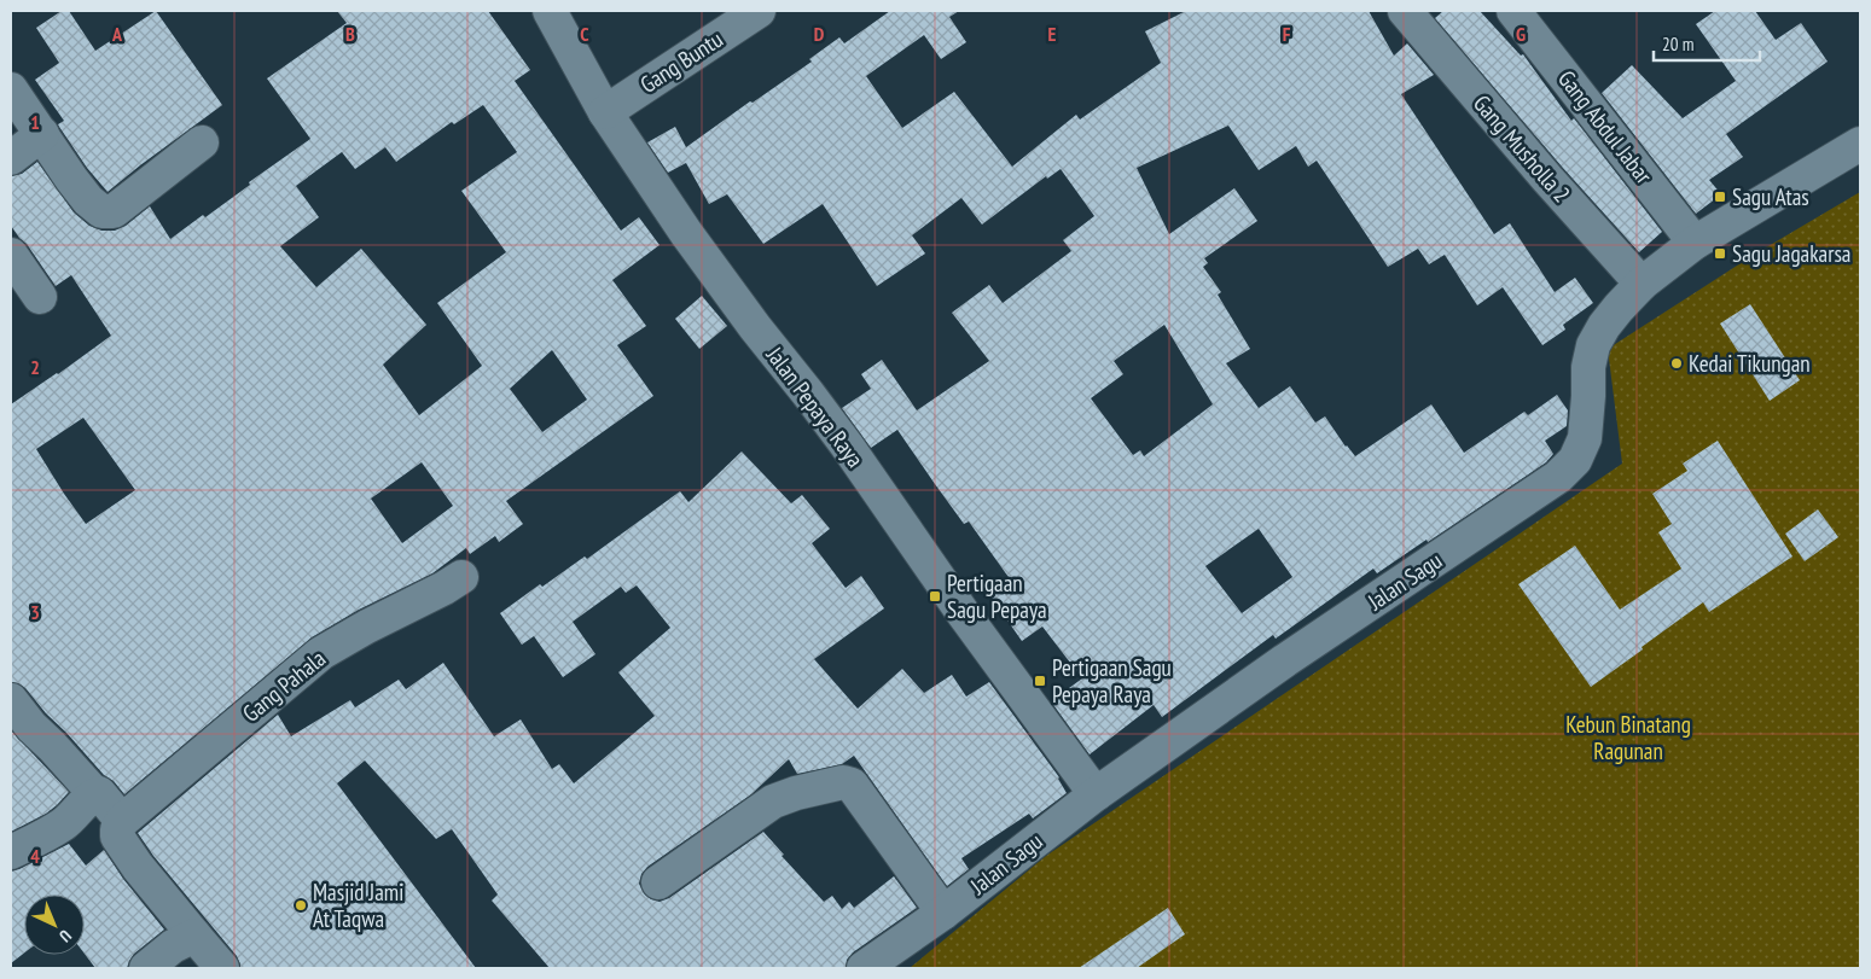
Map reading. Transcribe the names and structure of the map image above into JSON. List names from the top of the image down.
{
  "streets": {
    "street": [
      "Gang Buntu",
      "Gang Abdul Jabar",
      "Gang Musholla 2",
      "Jalan Pepaya Raya",
      "Jalan Sagu",
      "Gang Pahala"
    ]
  },
  "crossings": [
    ["Gang Buntu", "Jalan Pepaya Raya"],
    ["Gang Abdul Jabar", "Jalan Sagu"],
    ["Gang Musholla 2", "Jalan Sagu"],
    ["Jalan Pepaya Raya", "Jalan Sagu"]
  ],
  "parks": ["Kebun Binatang Ragunan"],
  "places": {
    "transit": [
      "Sagu Atas",
      "Sagu Jagakarsa",
      "Pertigaan Sagu Pepaya",
      "Pertigaan Sagu Pepaya Raya"
    ],
    "other": ["Kedai Tikungan", "Masjid Jami At Taqwa"]
  },
  "scale_bar": "20 m",
  "north": "bottom right",
  "grid": {
    "columns": [
      "A",
      "B",
      "C",
      "D",
      "E",
      "F",
      "G"
    ],
    "rows": [
      "1",
      "2",
      "3",
      "4"
    ]
  }
}
